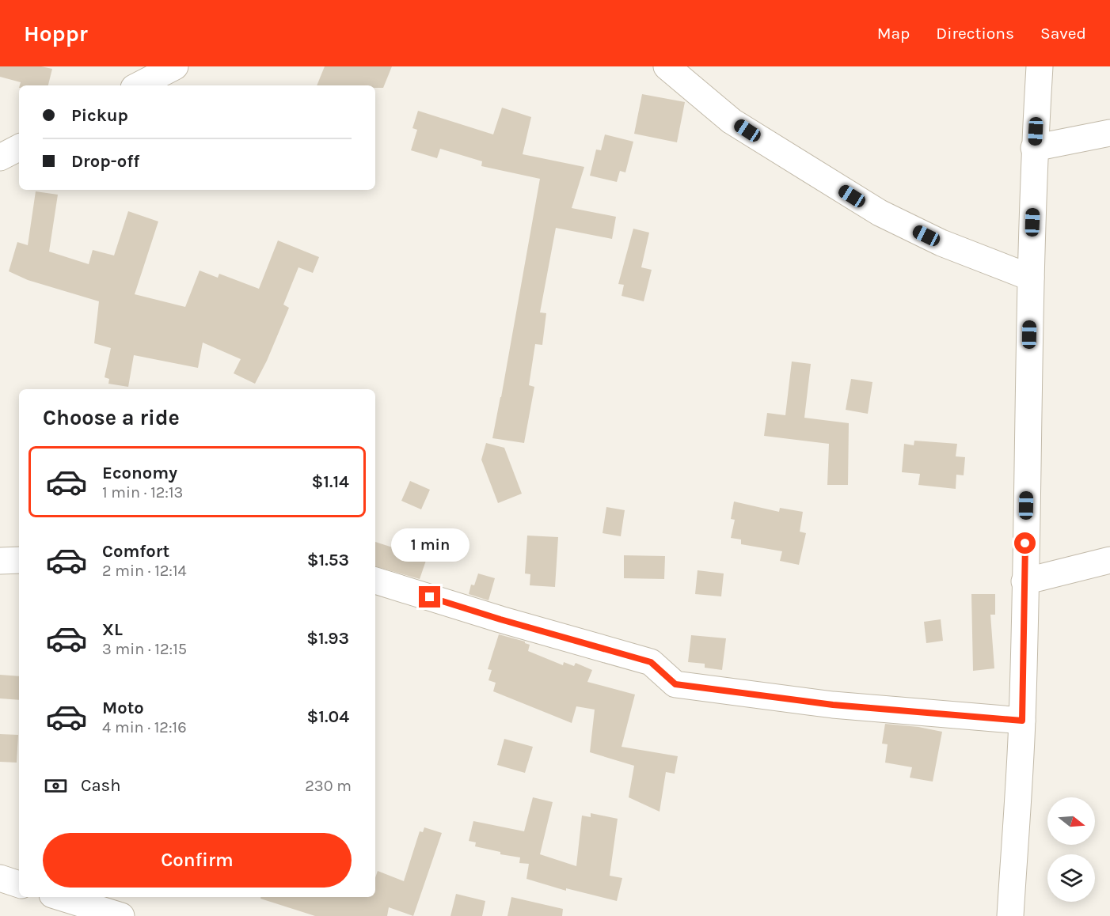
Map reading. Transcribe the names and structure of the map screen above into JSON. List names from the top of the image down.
{
  "north": "right",
  "page": {
    "header": "Hoppr",
    "nav": ["Map", "Directions", "Saved"],
    "banner": ["Pickup", "Drop-off"],
    "heading": "Choose a ride",
    "list": [
      {
        "name": "Economy",
        "note": "1 min · 12:13",
        "value": "$1.14"
      },
      {
        "name": "Comfort",
        "note": "2 min · 12:14",
        "value": "$1.53"
      },
      {
        "name": "XL",
        "note": "3 min · 12:15",
        "value": "$1.93"
      },
      {
        "name": "Moto",
        "note": "4 min · 12:16",
        "value": "$1.04"
      }
    ],
    "bubble": "1 min",
    "pay": ["Cash", "230 m"],
    "buttons": "Confirm"
  }
}
